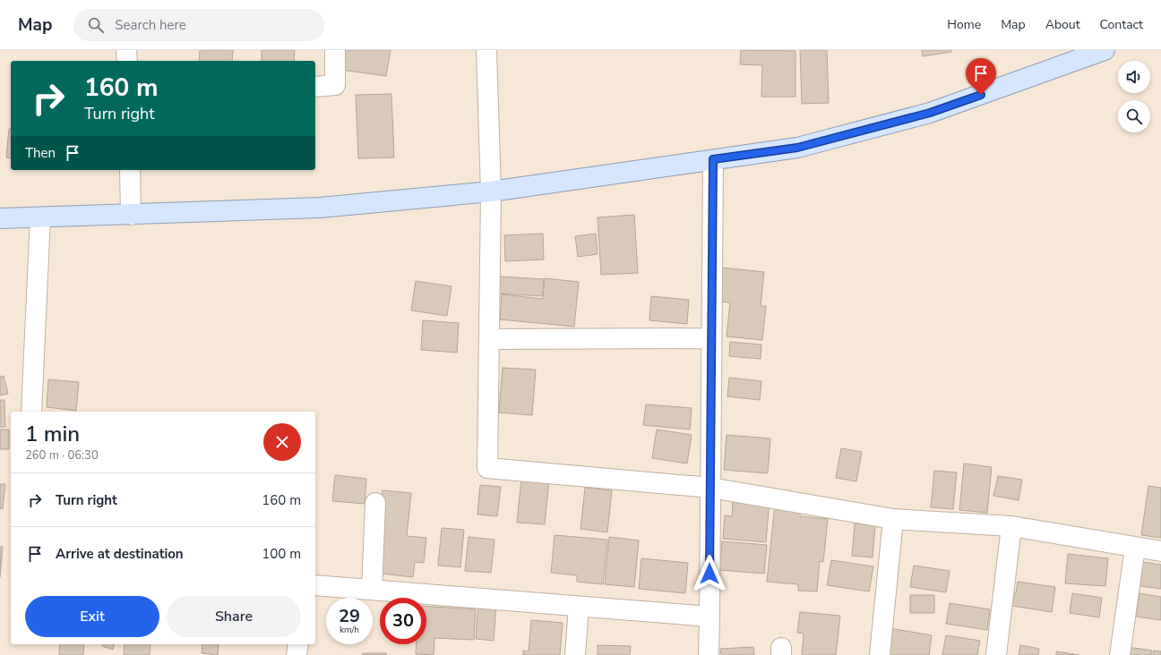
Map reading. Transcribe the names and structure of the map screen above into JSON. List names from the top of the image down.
{
  "page": {
    "header": "Map",
    "search": "Search here",
    "nav": [
      "Home",
      "Map",
      "About",
      "Contact"
    ],
    "turn": ["160 m", "Turn right"],
    "then": "Then",
    "heading": ["1 min", "260 m · 06:30"],
    "list": [
      {
        "name": "Turn right",
        "value": "160 m"
      },
      {
        "name": "Arrive at destination",
        "value": "100 m"
      }
    ],
    "buttons": ["Exit", "Share"],
    "speed": "29 km/h",
    "limit": "30"
  }
}
